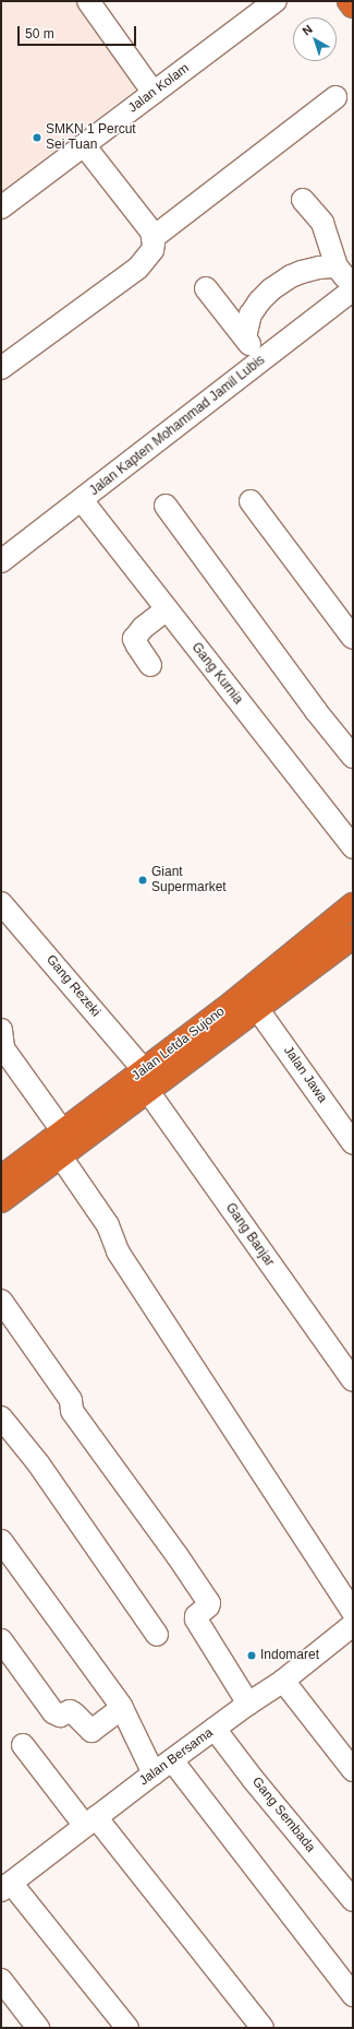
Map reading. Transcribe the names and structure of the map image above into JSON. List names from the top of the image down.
{
  "streets": {
    "highway": ["Jalan Letda Sujono"],
    "street": [
      "Jalan Kolam",
      "Jalan Kapten Mohammad Jamil Lubis",
      "Gang Kurnia",
      "Gang Rezeki",
      "Jalan Jawa",
      "Gang Banjar",
      "Jalan Bersama",
      "Gang Sembada"
    ]
  },
  "crossings": [
    ["Jalan Kapten Mohammad Jamil Lubis", "Gang Kurnia"],
    ["Gang Rezeki", "Jalan Letda Sujono"],
    ["Gang Rezeki", "Gang Banjar"],
    ["Jalan Letda Sujono", "Jalan Jawa"],
    ["Jalan Letda Sujono", "Gang Banjar"],
    ["Jalan Bersama", "Gang Sembada"]
  ],
  "places": ["SMKN 1 Percut Sei Tuan", "Giant Supermarket", "Indomaret"],
  "scale_bar": "50 m",
  "north": "top left"
}
